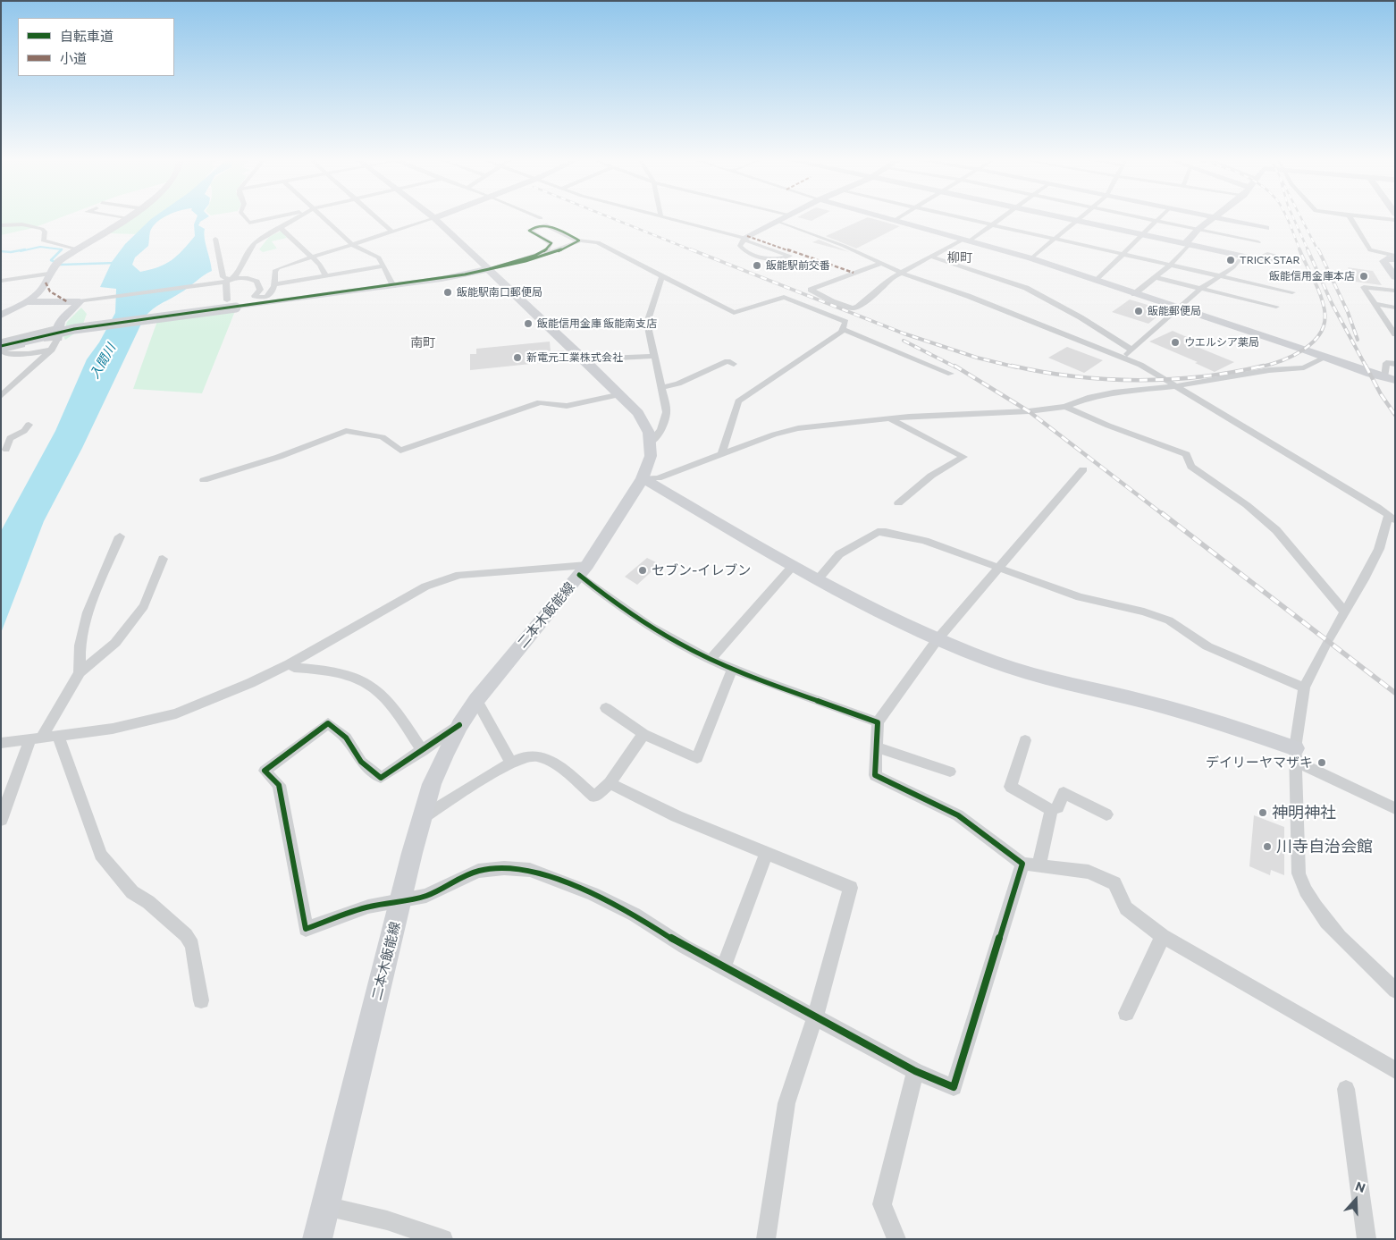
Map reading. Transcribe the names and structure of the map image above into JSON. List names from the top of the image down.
{
  "streets": {
    "main road": ["二本木飯能線"]
  },
  "districts": ["柳町", "南町"],
  "water": ["入間川"],
  "places": [
    "TRICK STAR",
    "飯能駅前交番",
    "飯能信用金庫本店",
    "飯能駅南口郵便局",
    "飯能郵便局",
    "飯能信用金庫 飯能南支店",
    "ウエルシア薬局",
    "新電元工業株式会社",
    "セブン-イレブン",
    "デイリーヤマザキ",
    "神明神社",
    "川寺自治会館"
  ],
  "legend": ["自転車道", "小道"],
  "north": "top"
}
